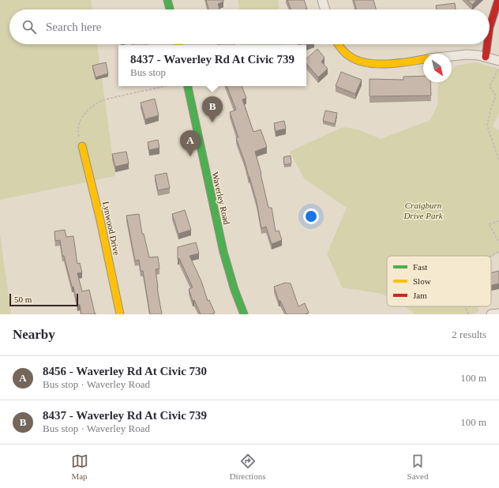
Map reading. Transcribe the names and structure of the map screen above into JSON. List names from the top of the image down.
{
  "streets": {
    "street": ["Waverley Road", "Lynwood Drive"]
  },
  "parks": ["Craigburn Drive Park"],
  "legend": ["Fast", "Slow", "Jam"],
  "scale_bar": "50 m",
  "north": "bottom right",
  "page": {
    "search": "Search here",
    "popup": ["8437 - Waverley Rd At Civic 739", "Bus stop"],
    "pins": ["B", "A"],
    "scale": "50 m",
    "heading": ["Nearby", "2 results"],
    "list": [
      {
        "mark": "A",
        "name": "8456 - Waverley Rd At Civic 730",
        "note": "Bus stop · Waverley Road",
        "value": "100 m"
      },
      {
        "mark": "B",
        "name": "8437 - Waverley Rd At Civic 739",
        "note": "Bus stop · Waverley Road",
        "value": "100 m"
      }
    ],
    "nav": ["Map", "Directions", "Saved"]
  }
}
